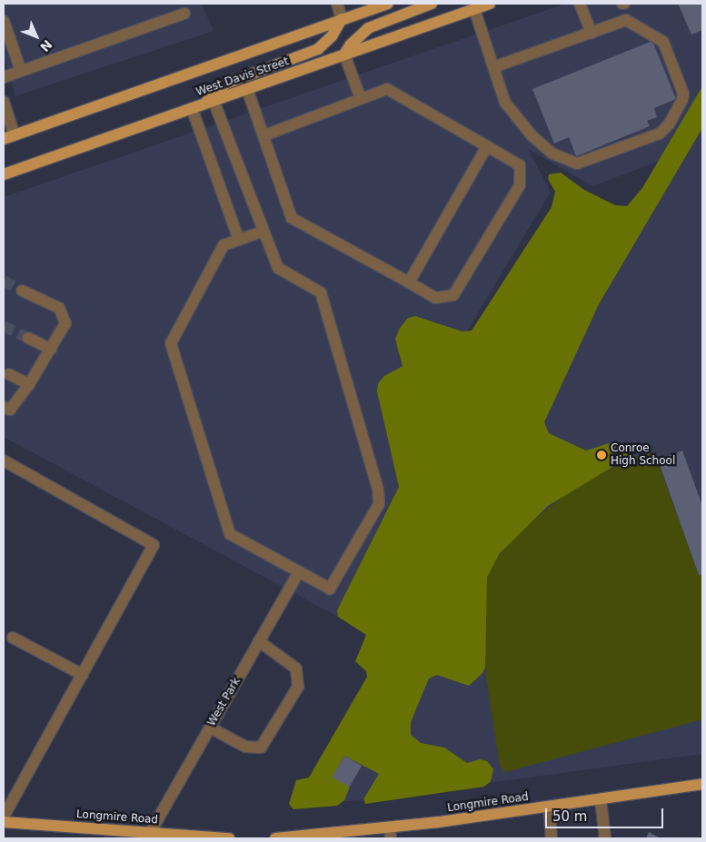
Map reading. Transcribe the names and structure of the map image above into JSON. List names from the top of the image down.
{
  "streets": {
    "main road": ["West Davis Street", "Longmire Road"],
    "street": ["West Park"]
  },
  "crossings": [
    ["West Park", "Longmire Road"]
  ],
  "places": ["Conroe High School"],
  "scale_bar": "50 m",
  "north": "bottom right"
}
